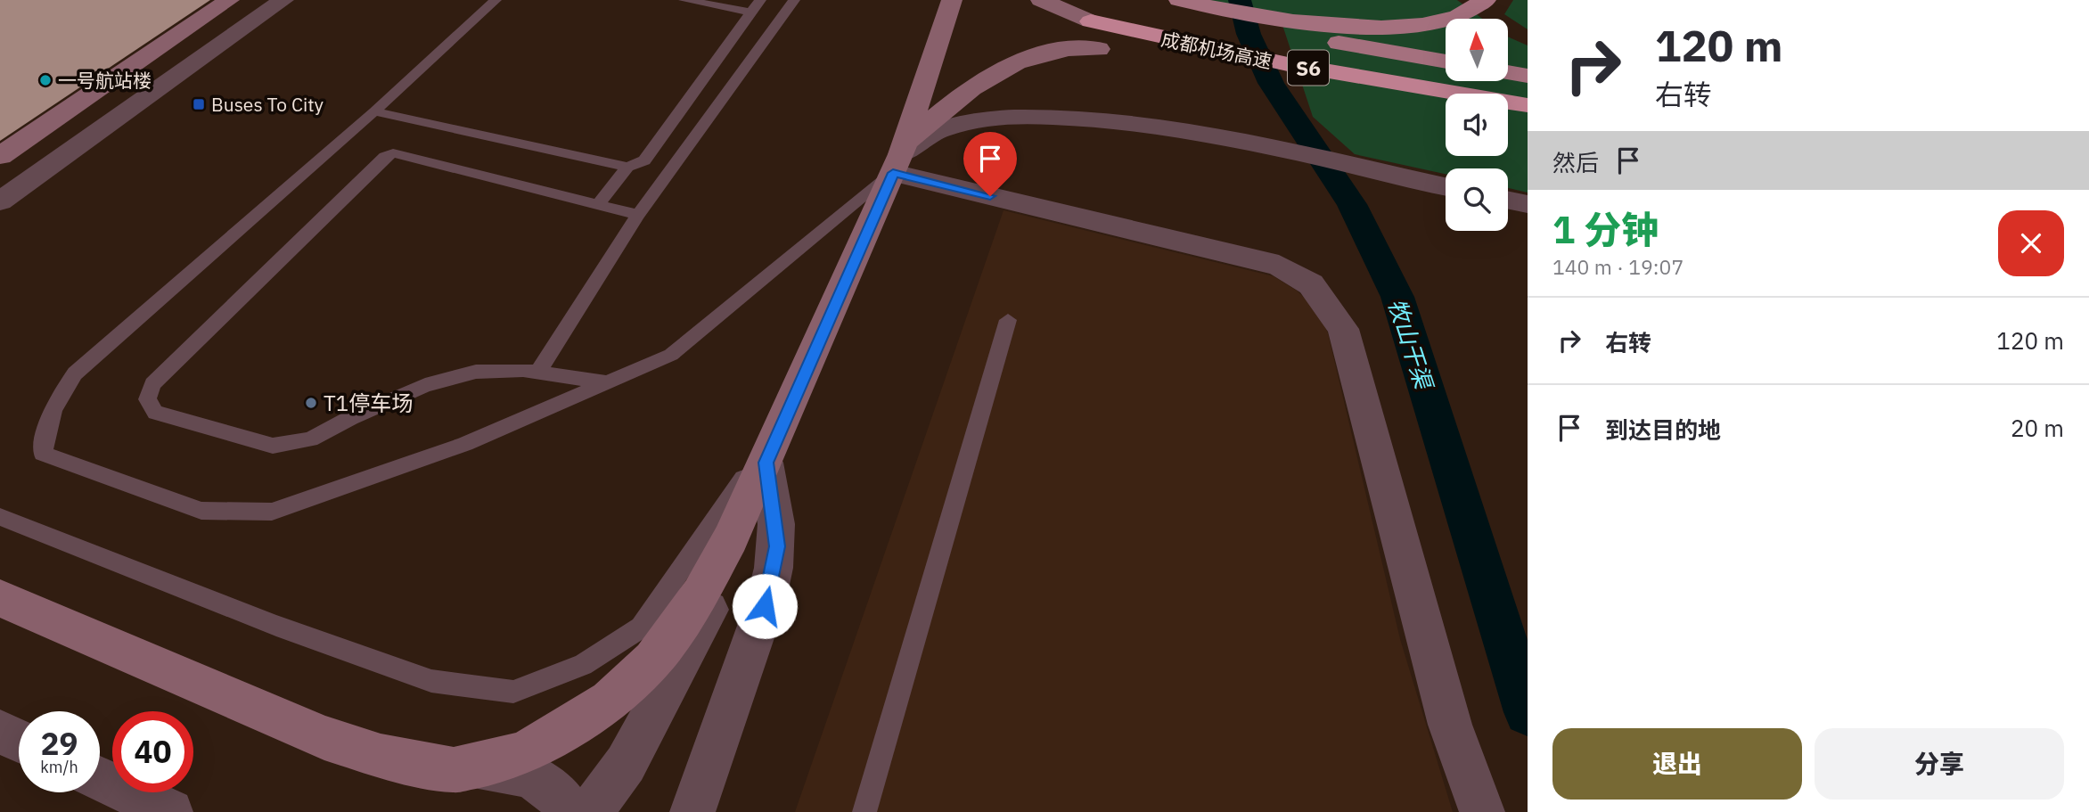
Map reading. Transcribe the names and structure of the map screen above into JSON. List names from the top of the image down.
{
  "streets": {
    "highway": ["成都机场高速", "S6"]
  },
  "water": ["牧山干渠"],
  "places": {
    "other": ["一号航站楼", "T1停车场"],
    "transit": ["Buses To City"]
  },
  "north": "top",
  "page": {
    "turn": ["120 m", "右转"],
    "then": "然后",
    "heading": ["1 分钟", "140 m · 19:07"],
    "list": [
      {
        "name": "右转",
        "value": "120 m"
      },
      {
        "name": "到达目的地",
        "value": "20 m"
      }
    ],
    "speed": "29 km/h",
    "limit": "40",
    "buttons": ["退出", "分享"]
  }
}
